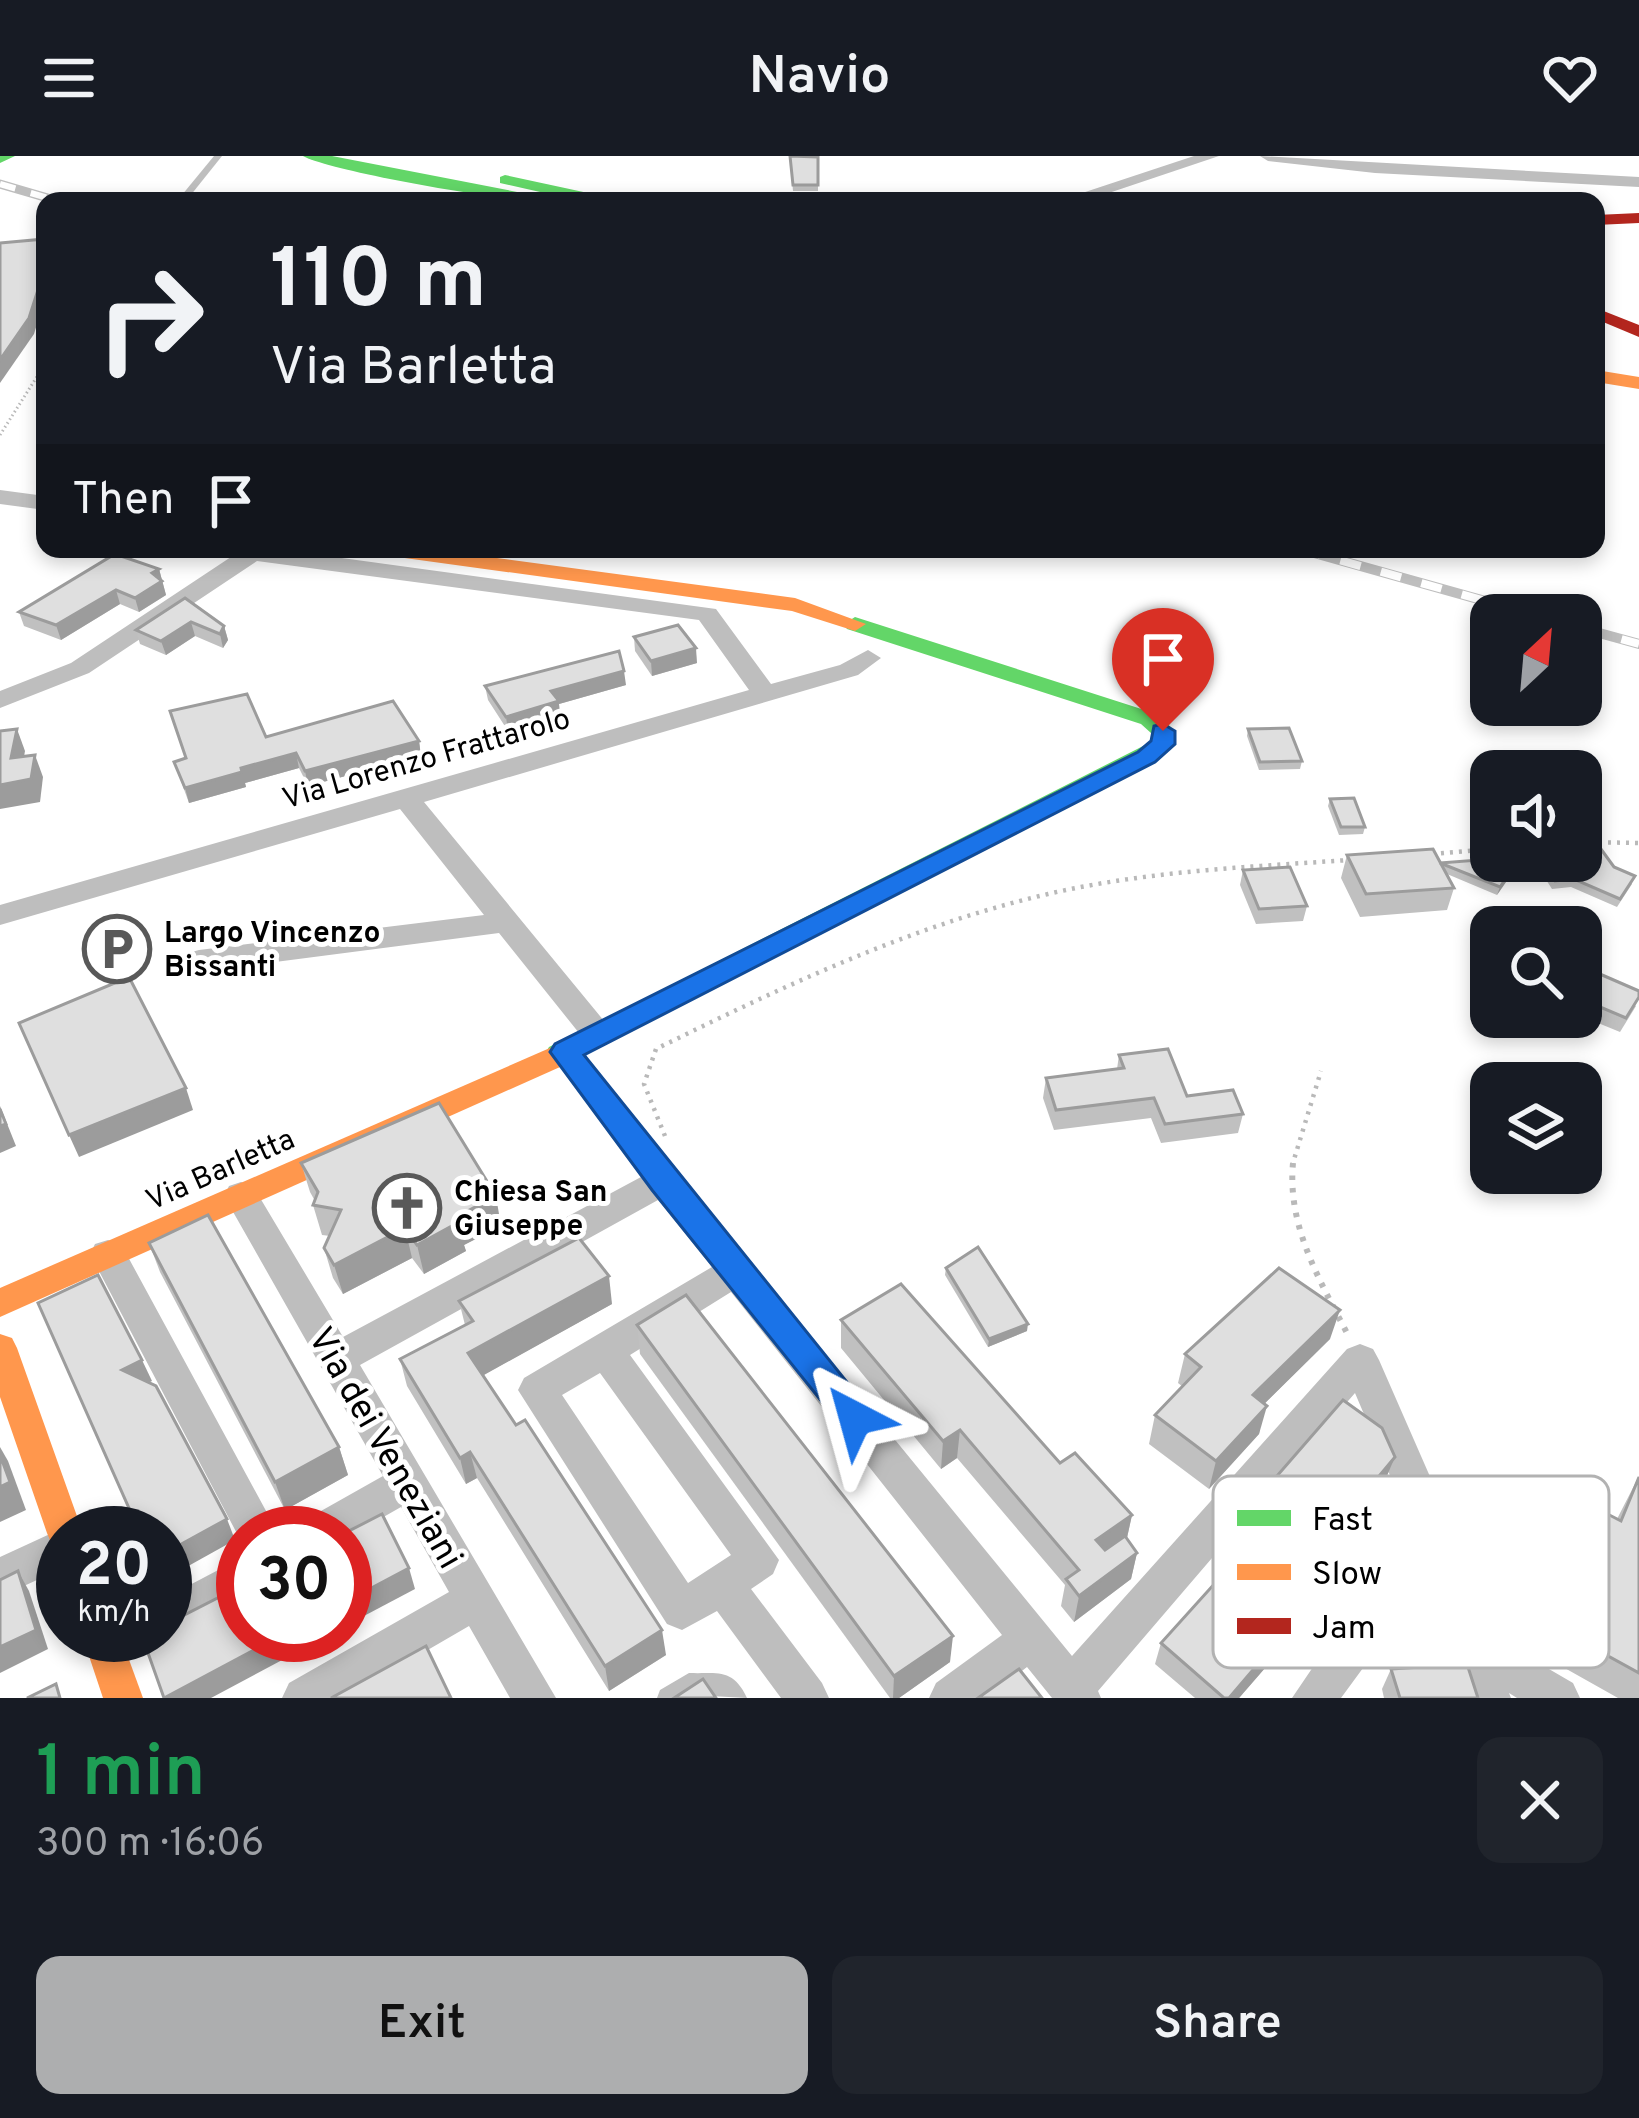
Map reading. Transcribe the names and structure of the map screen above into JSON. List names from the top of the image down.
{
  "streets": {
    "main road": ["Via Barletta"],
    "street": ["Via Lorenzo Frattarolo", "Via dei Veneziani"]
  },
  "crossings": [
    ["Via Barletta", "Via dei Veneziani"]
  ],
  "places": {
    "parking": ["Largo Vincenzo Bissanti"],
    "church": ["Chiesa San Giuseppe"]
  },
  "legend": ["Fast", "Slow", "Jam"],
  "north": "top right",
  "page": {
    "header": "Navio",
    "turn": ["110 m", "Via Barletta"],
    "then": "Then",
    "speed": "20 km/h",
    "limit": "30",
    "heading": ["1 min", "300 m · 16:06"],
    "buttons": ["Exit", "Share"]
  }
}
